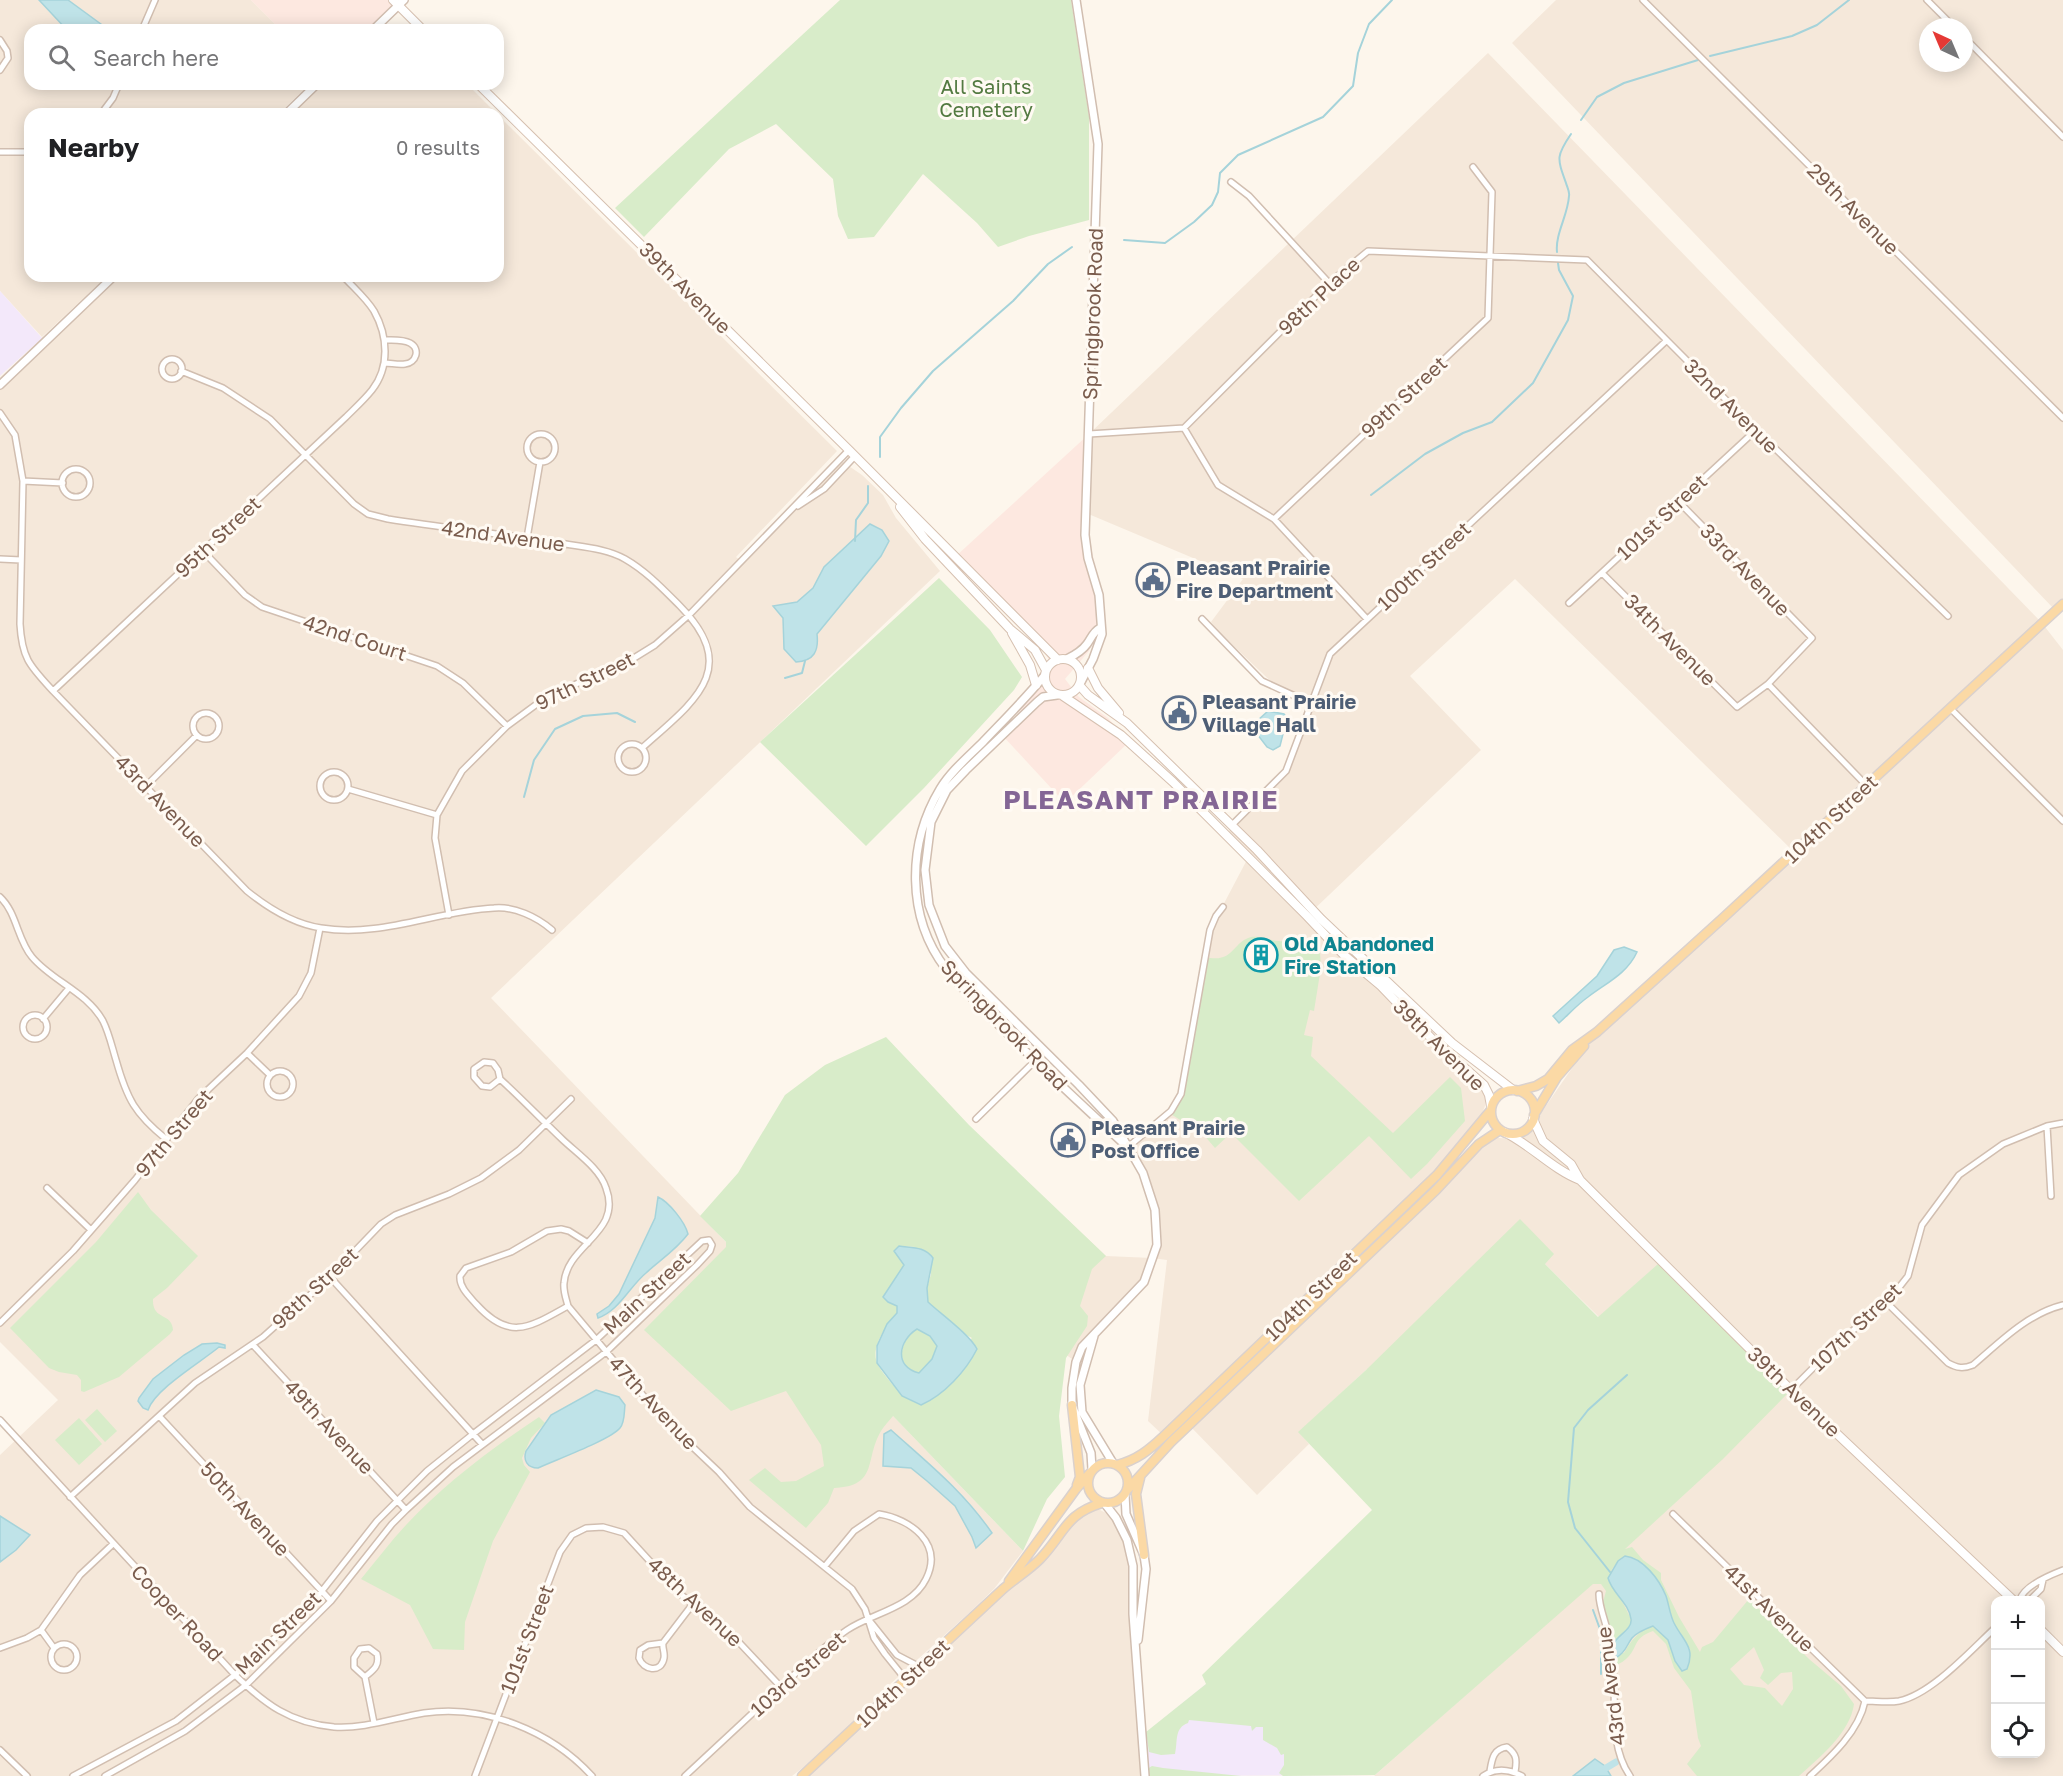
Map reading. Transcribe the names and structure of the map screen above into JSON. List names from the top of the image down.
{
  "streets": {
    "main road": ["39th Avenue", "104th Street"],
    "street": [
      "29th Avenue",
      "98th Place",
      "Springbrook Road",
      "99th Street",
      "32nd Avenue",
      "101st Street",
      "42nd Avenue",
      "95th Street",
      "100th Street",
      "33rd Avenue",
      "42nd Court",
      "34th Avenue",
      "97th Street",
      "43rd Avenue",
      "98th Street",
      "Main Street",
      "107th Street",
      "47th Avenue",
      "49th Avenue",
      "50th Avenue",
      "48th Avenue",
      "41st Avenue",
      "Cooper Road",
      "103rd Street"
    ]
  },
  "crossings": [
    ["39th Avenue", "Springbrook Road"],
    ["39th Avenue", "100th Street"],
    ["39th Avenue", "97th Street"],
    ["39th Avenue", "104th Street"],
    ["39th Avenue", "107th Street"],
    ["98th Place", "99th Street"],
    ["98th Place", "32nd Avenue"],
    ["Springbrook Road", "104th Street"],
    ["99th Street", "32nd Avenue"],
    ["32nd Avenue", "101st Street"],
    ["32nd Avenue", "100th Street"],
    ["101st Street", "33rd Avenue"],
    ["101st Street", "34th Avenue"],
    ["101st Street", "48th Avenue"],
    ["101st Street", "Cooper Road"],
    ["42nd Avenue", "95th Street"],
    ["42nd Avenue", "97th Street"],
    ["95th Street", "42nd Court"],
    ["95th Street", "43rd Avenue"],
    ["33rd Avenue", "34th Avenue"],
    ["42nd Court", "97th Street"],
    ["97th Street", "43rd Avenue"],
    ["98th Street", "49th Avenue"],
    ["98th Street", "50th Avenue"],
    ["98th Street", "Cooper Road"],
    ["Main Street", "47th Avenue"],
    ["Main Street", "49th Avenue"],
    ["Main Street", "50th Avenue"],
    ["Main Street", "Cooper Road"],
    ["47th Avenue", "103rd Street"],
    ["48th Avenue", "103rd Street"]
  ],
  "districts": ["PLEASANT PRAIRIE"],
  "parks": ["All Saints Cemetery"],
  "places": {
    "public building": ["Pleasant Prairie Fire Department", "Pleasant Prairie Village Hall", "Pleasant Prairie Post Office"],
    "building": ["Old Abandoned Fire Station"]
  },
  "north": "top left",
  "page": {
    "search": "Search here",
    "heading": ["Nearby", "0 results"],
    "map_buttons": ["+", "−"]
  }
}
